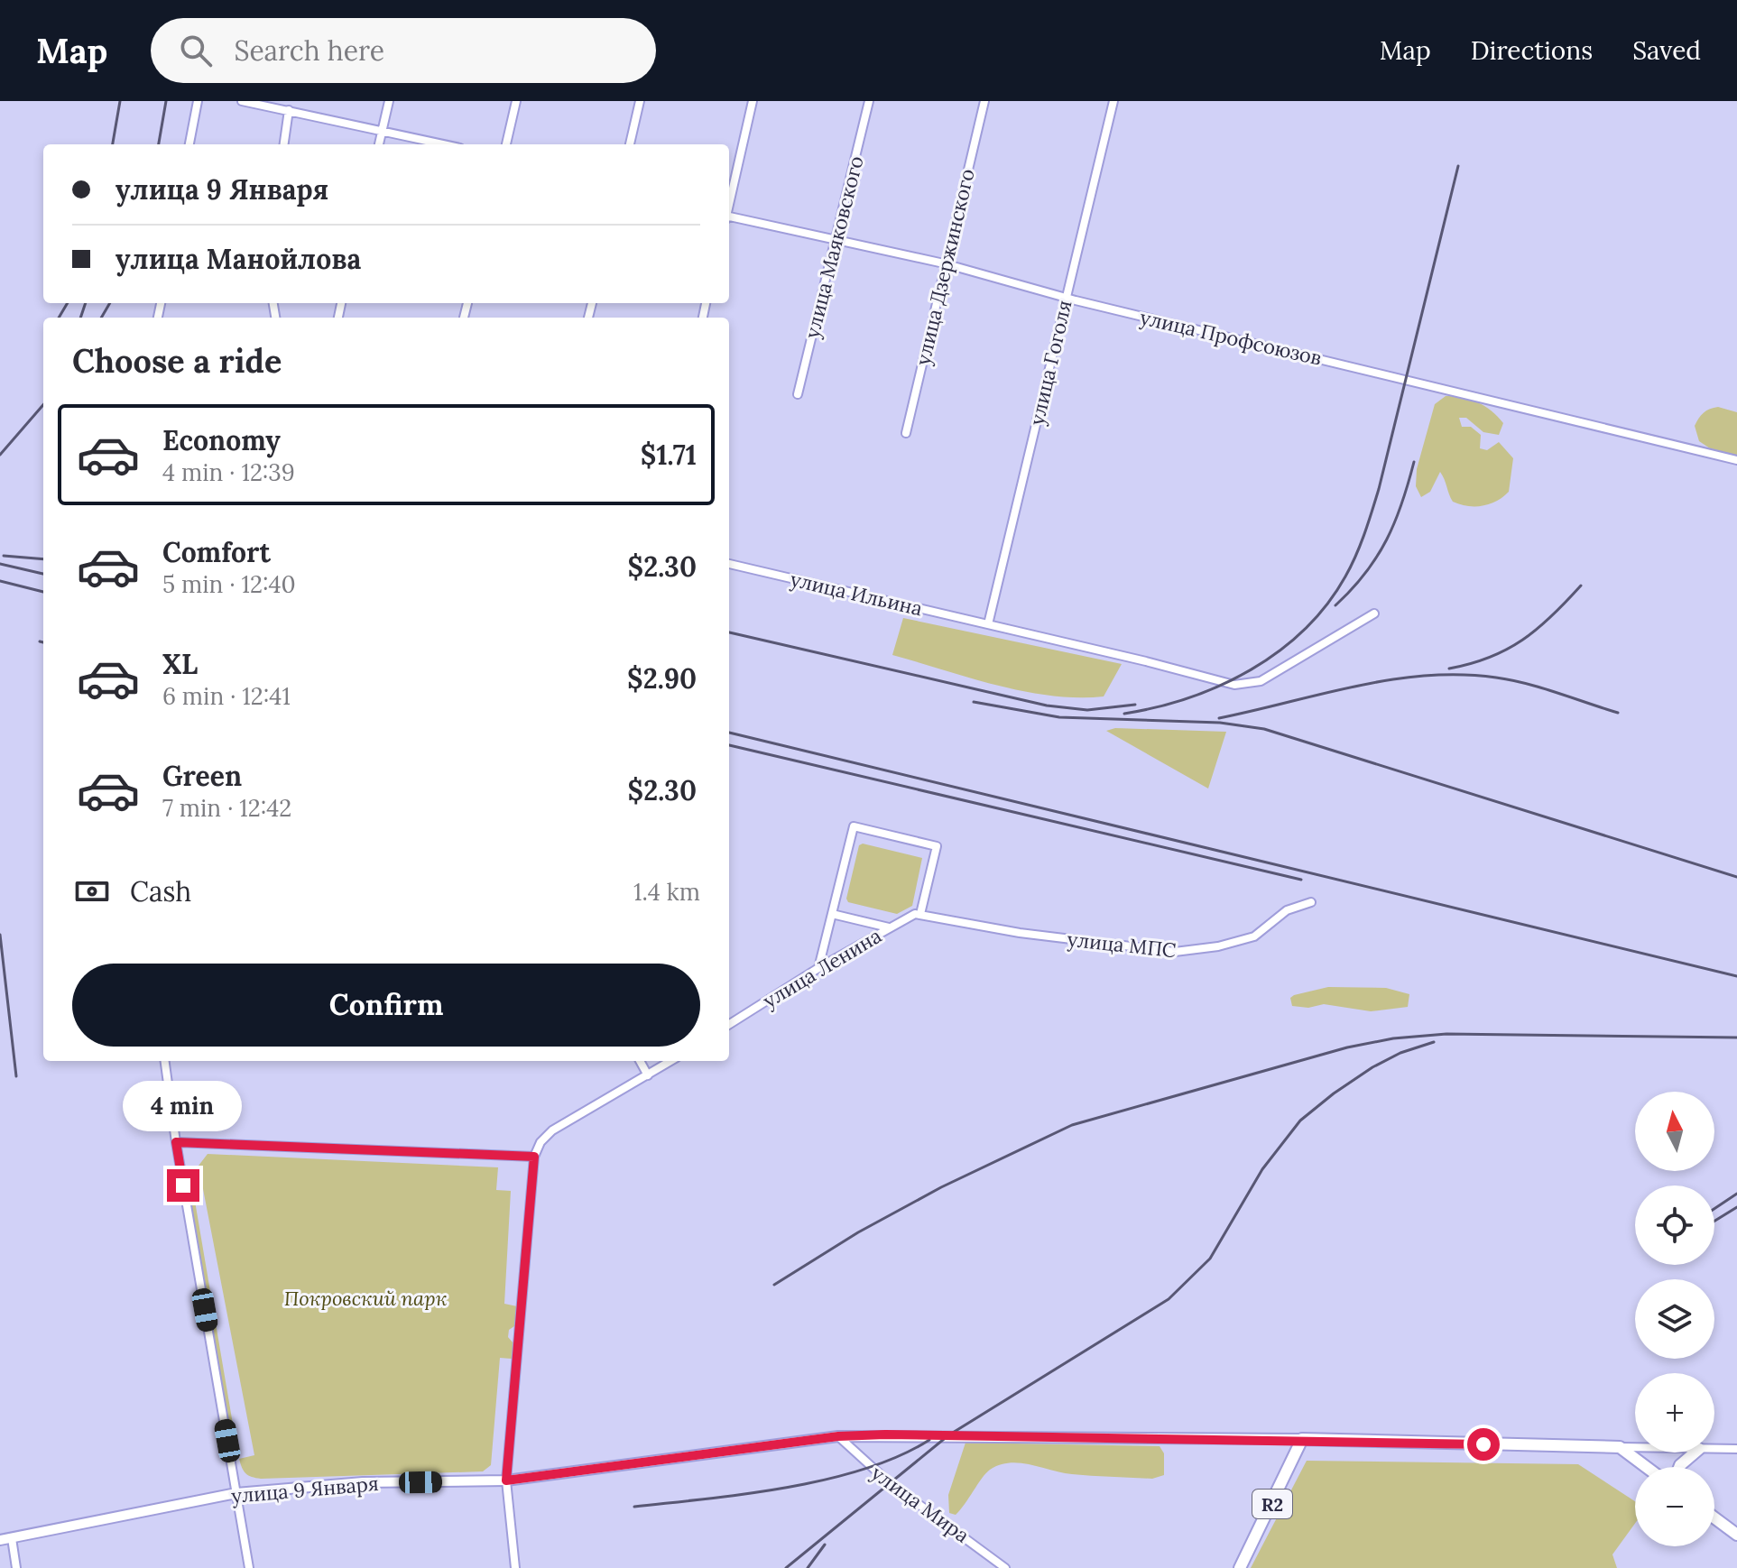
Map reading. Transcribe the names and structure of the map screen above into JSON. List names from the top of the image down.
{
  "streets": {
    "main road": ["улица 9 Января", "R2"],
    "street": [
      "улица Маяковского",
      "улица Дзержинского",
      "улица Профсоюзов",
      "улица Гоголя",
      "улица Ильина",
      "улица МПС",
      "улица Ленина",
      "улица Мира"
    ]
  },
  "crossings": [
    ["улица Маяковского", "улица Профсоюзов"],
    ["улица Дзержинского", "улица Профсоюзов"],
    ["улица Профсоюзов", "улица Гоголя"],
    ["улица Гоголя", "улица Ильина"],
    ["улица МПС", "улица Ленина"],
    ["улица 9 Января", "улица Мира"],
    ["улица 9 Января", "R2"]
  ],
  "parks": ["Покровский парк"],
  "north": "top",
  "page": {
    "header": "Map",
    "search": "Search here",
    "nav": ["Map", "Directions", "Saved"],
    "banner": ["улица 9 Января", "улица Манойлова"],
    "heading": "Choose a ride",
    "list": [
      {
        "name": "Economy",
        "note": "4 min · 12:39",
        "value": "$1.71"
      },
      {
        "name": "Comfort",
        "note": "5 min · 12:40",
        "value": "$2.30"
      },
      {
        "name": "XL",
        "note": "6 min · 12:41",
        "value": "$2.90"
      },
      {
        "name": "Green",
        "note": "7 min · 12:42",
        "value": "$2.30"
      }
    ],
    "pay": ["Cash", "1.4 km"],
    "buttons": "Confirm",
    "bubble": "4 min",
    "map_buttons": ["+", "−"]
  }
}
